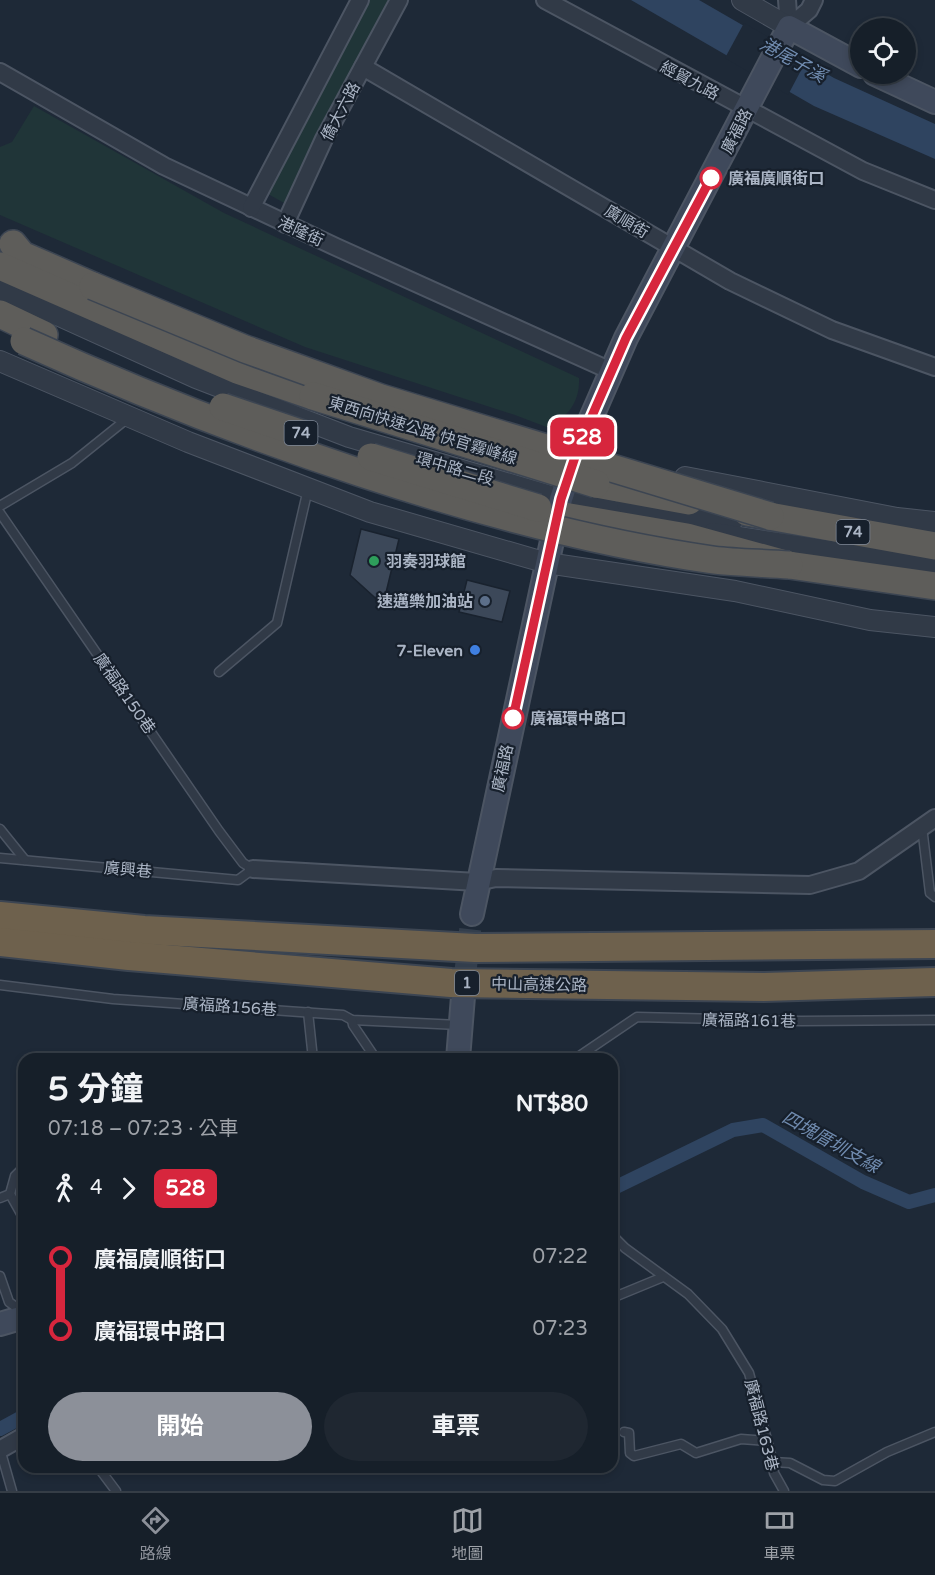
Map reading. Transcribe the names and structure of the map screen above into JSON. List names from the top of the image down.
{
  "streets": {
    "highway": [
      "東西向快速公路 快官霧峰線",
      "74",
      "1",
      "中山高速公路"
    ],
    "main road": ["廣福路"],
    "street": [
      "經貿九路",
      "僑大六路",
      "廣順街",
      "港隆街",
      "環中路二段"
    ],
    "lane": [
      "廣福路150巷",
      "廣興巷",
      "廣福路156巷",
      "廣福路161巷",
      "廣福路163巷"
    ]
  },
  "crossings": [
    ["經貿九路", "廣福路"],
    ["僑大六路", "廣順街"],
    ["僑大六路", "港隆街"],
    ["廣福路", "廣順街"],
    ["廣福路", "港隆街"],
    ["廣福路", "環中路二段"],
    ["廣福路150巷", "廣興巷"]
  ],
  "water": ["港尾子溪", "四塊厝圳支線"],
  "places": [
    "廣福廣順街口",
    "羽奏羽球館",
    "速邁樂加油站",
    "7-Eleven",
    "廣福環中路口"
  ],
  "lines": ["bus line 528"],
  "page": {
    "on_map": "528",
    "heading": ["5 分鐘", "07:18 – 07:23 · 公車", "NT$80"],
    "legs": ["4", "528"],
    "list": [
      {
        "name": "廣福廣順街口",
        "value": "07:22"
      },
      {
        "name": "廣福環中路口",
        "value": "07:23"
      }
    ],
    "buttons": ["開始", "車票"],
    "tabs": ["路線", "地圖", "車票"]
  }
}
